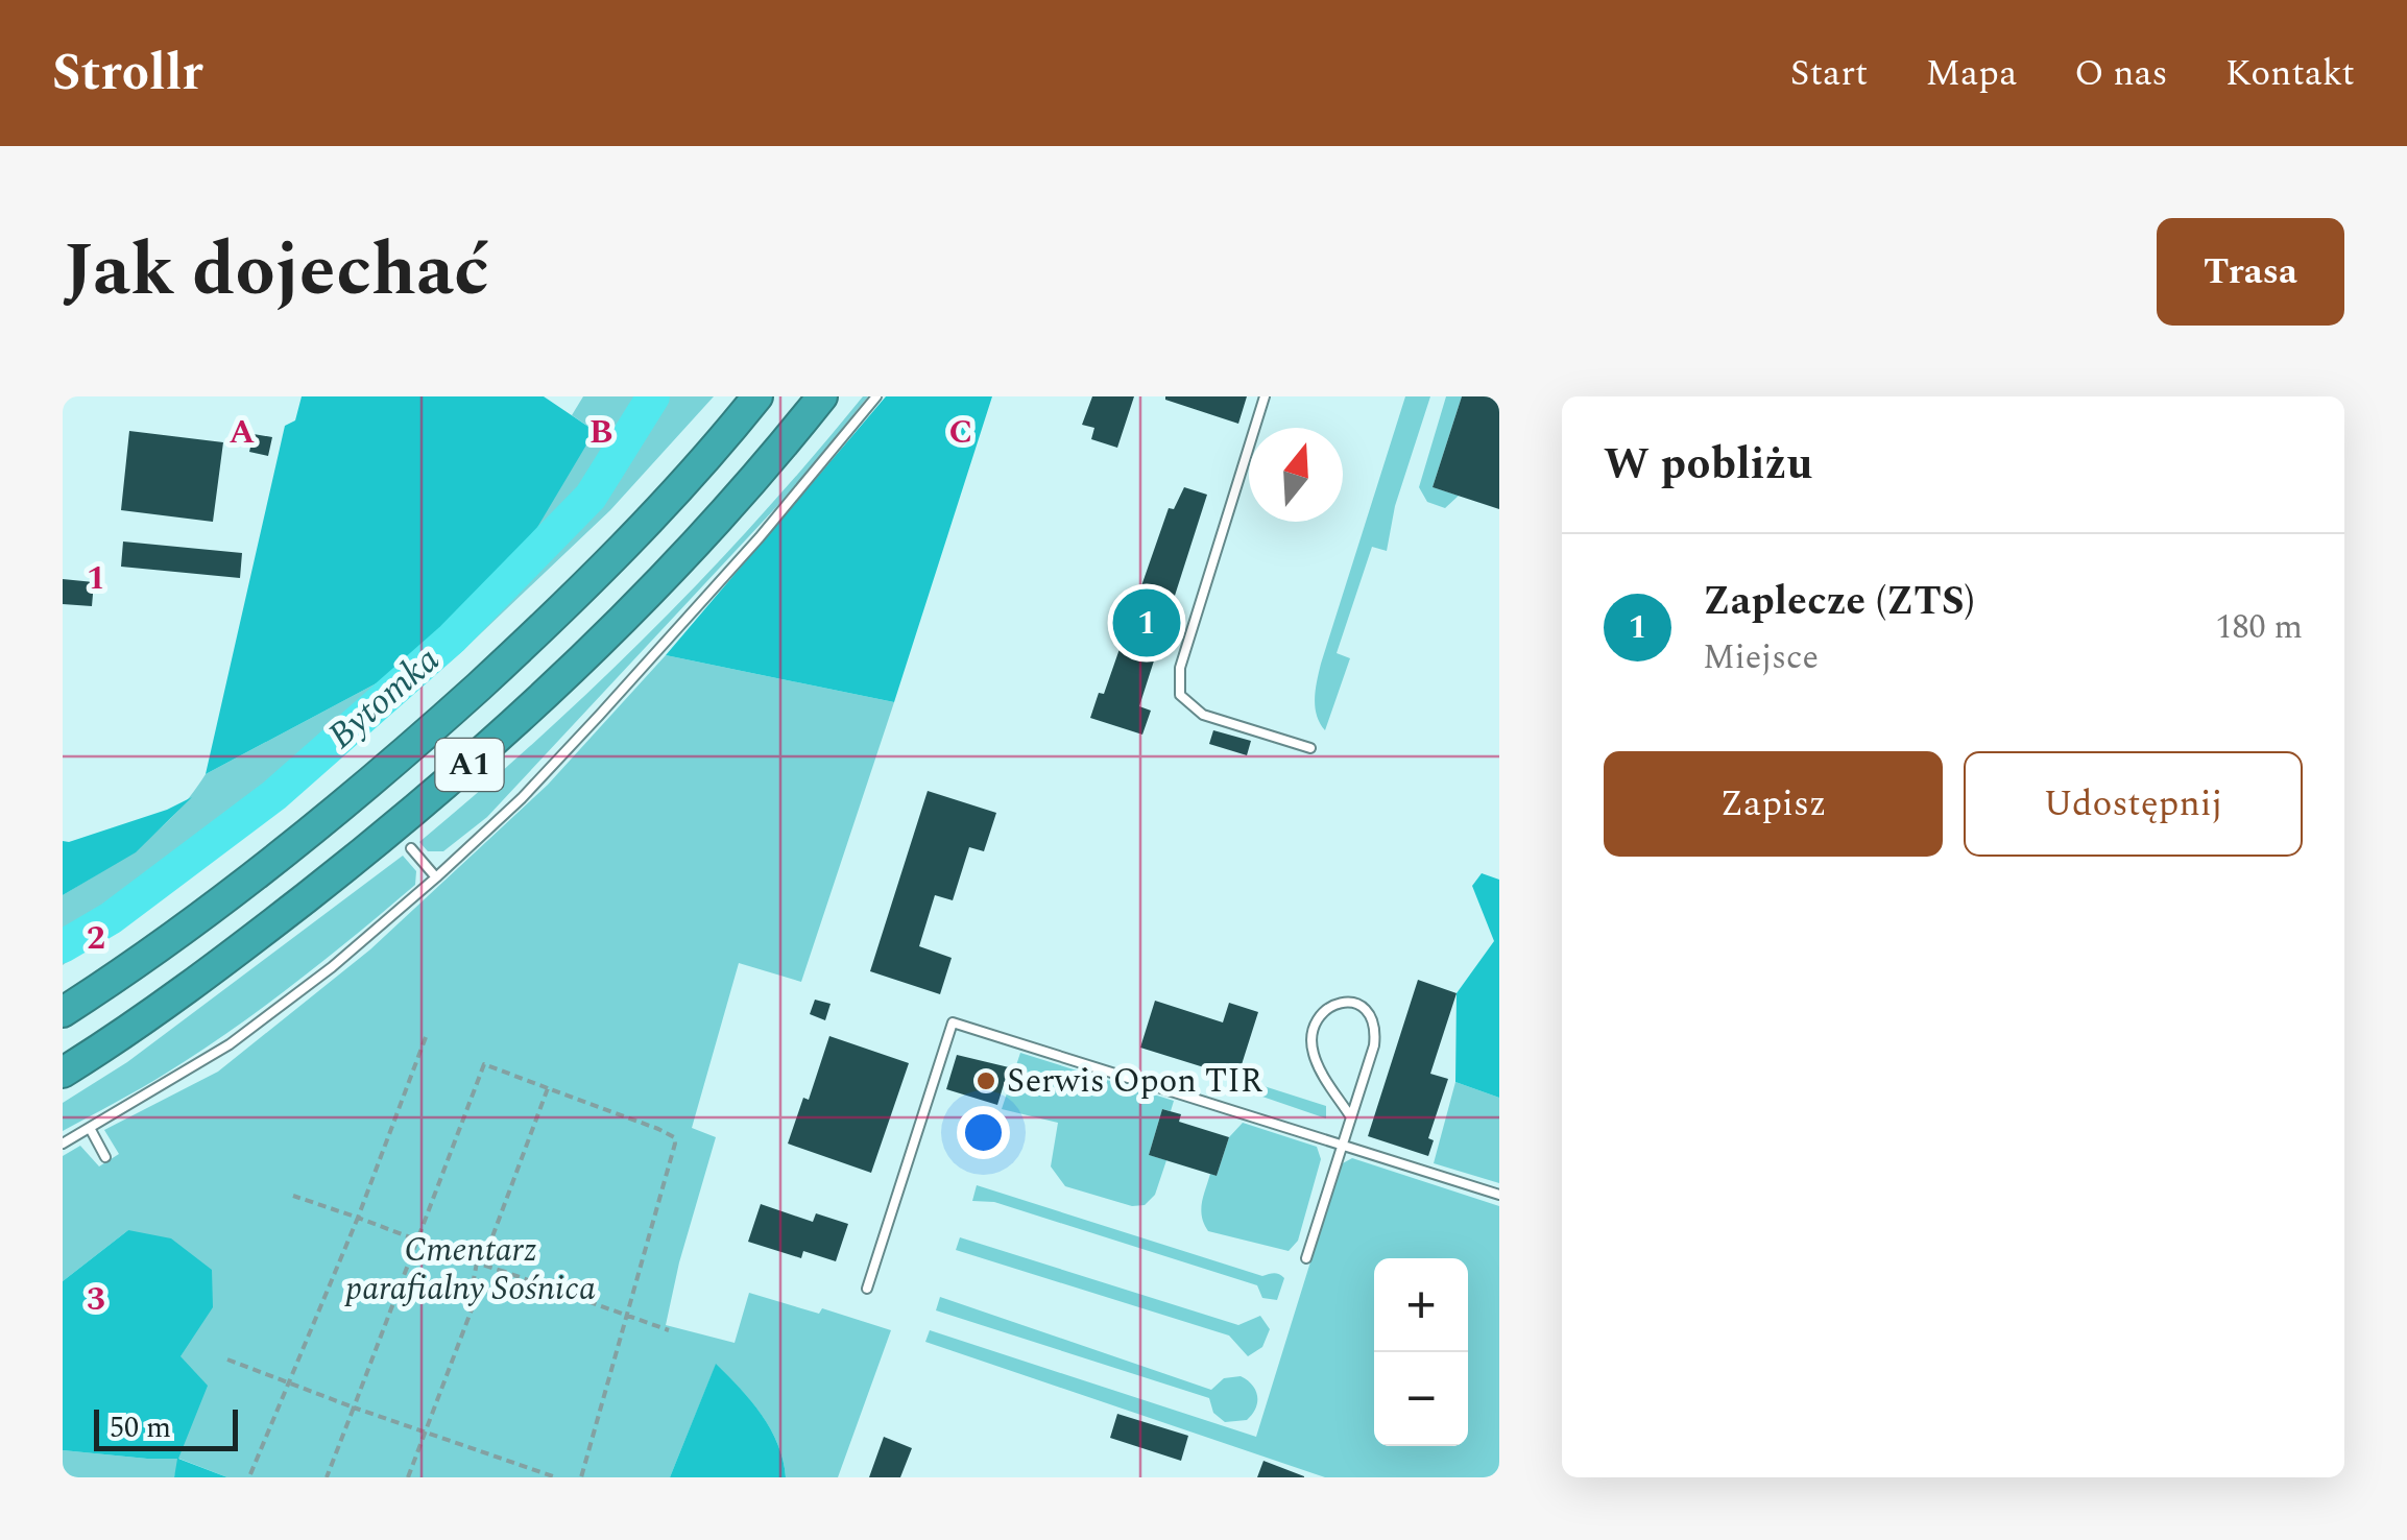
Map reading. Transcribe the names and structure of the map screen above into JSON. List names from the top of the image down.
{
  "streets": {
    "highway": ["A1"]
  },
  "water": ["Bytomka"],
  "parks": ["Cmentarz parafialny Sośnica"],
  "places": ["Serwis Opon TIR"],
  "scale_bar": "50 m",
  "north": "top",
  "page": {
    "header": "Strollr",
    "nav": [
      "Start",
      "Mapa",
      "O nas",
      "Kontakt"
    ],
    "title": "Jak dojechać",
    "buttons": [
      "Trasa",
      ["Zapisz", "Udostępnij"]
    ],
    "heading": "W pobliżu",
    "list": [
      {
        "mark": "1",
        "name": "Zaplecze (ZTS)",
        "note": "Miejsce",
        "value": "180 m"
      }
    ],
    "pins": "1",
    "map_buttons": ["+", "−"],
    "scale": "50 m"
  },
  "grid": {
    "columns": ["A", "B", "C"],
    "rows": ["1", "2", "3"]
  }
}
